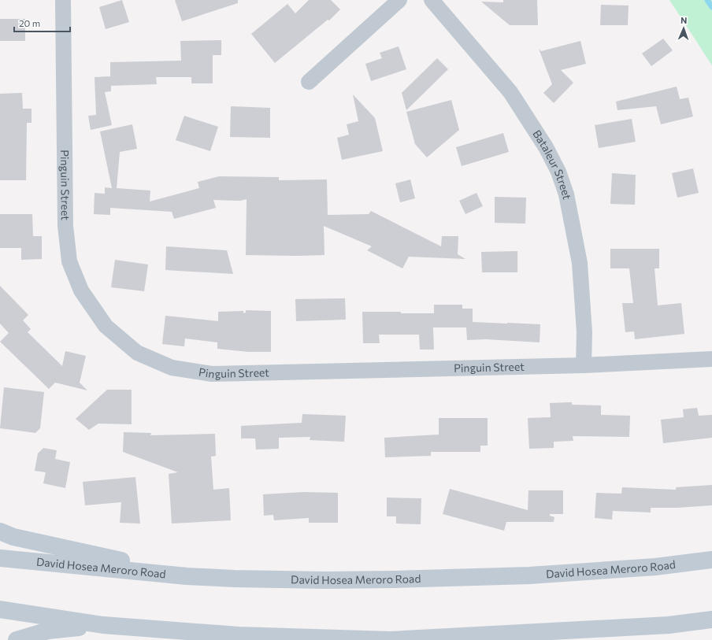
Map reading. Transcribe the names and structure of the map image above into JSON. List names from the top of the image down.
{
  "streets": {
    "main road": ["David Hosea Meroro Road"],
    "street": ["Bataleur Street", "Pinguin Street"]
  },
  "crossings": [
    ["Bataleur Street", "Pinguin Street"]
  ],
  "scale_bar": "20 m",
  "north": "top"
}
